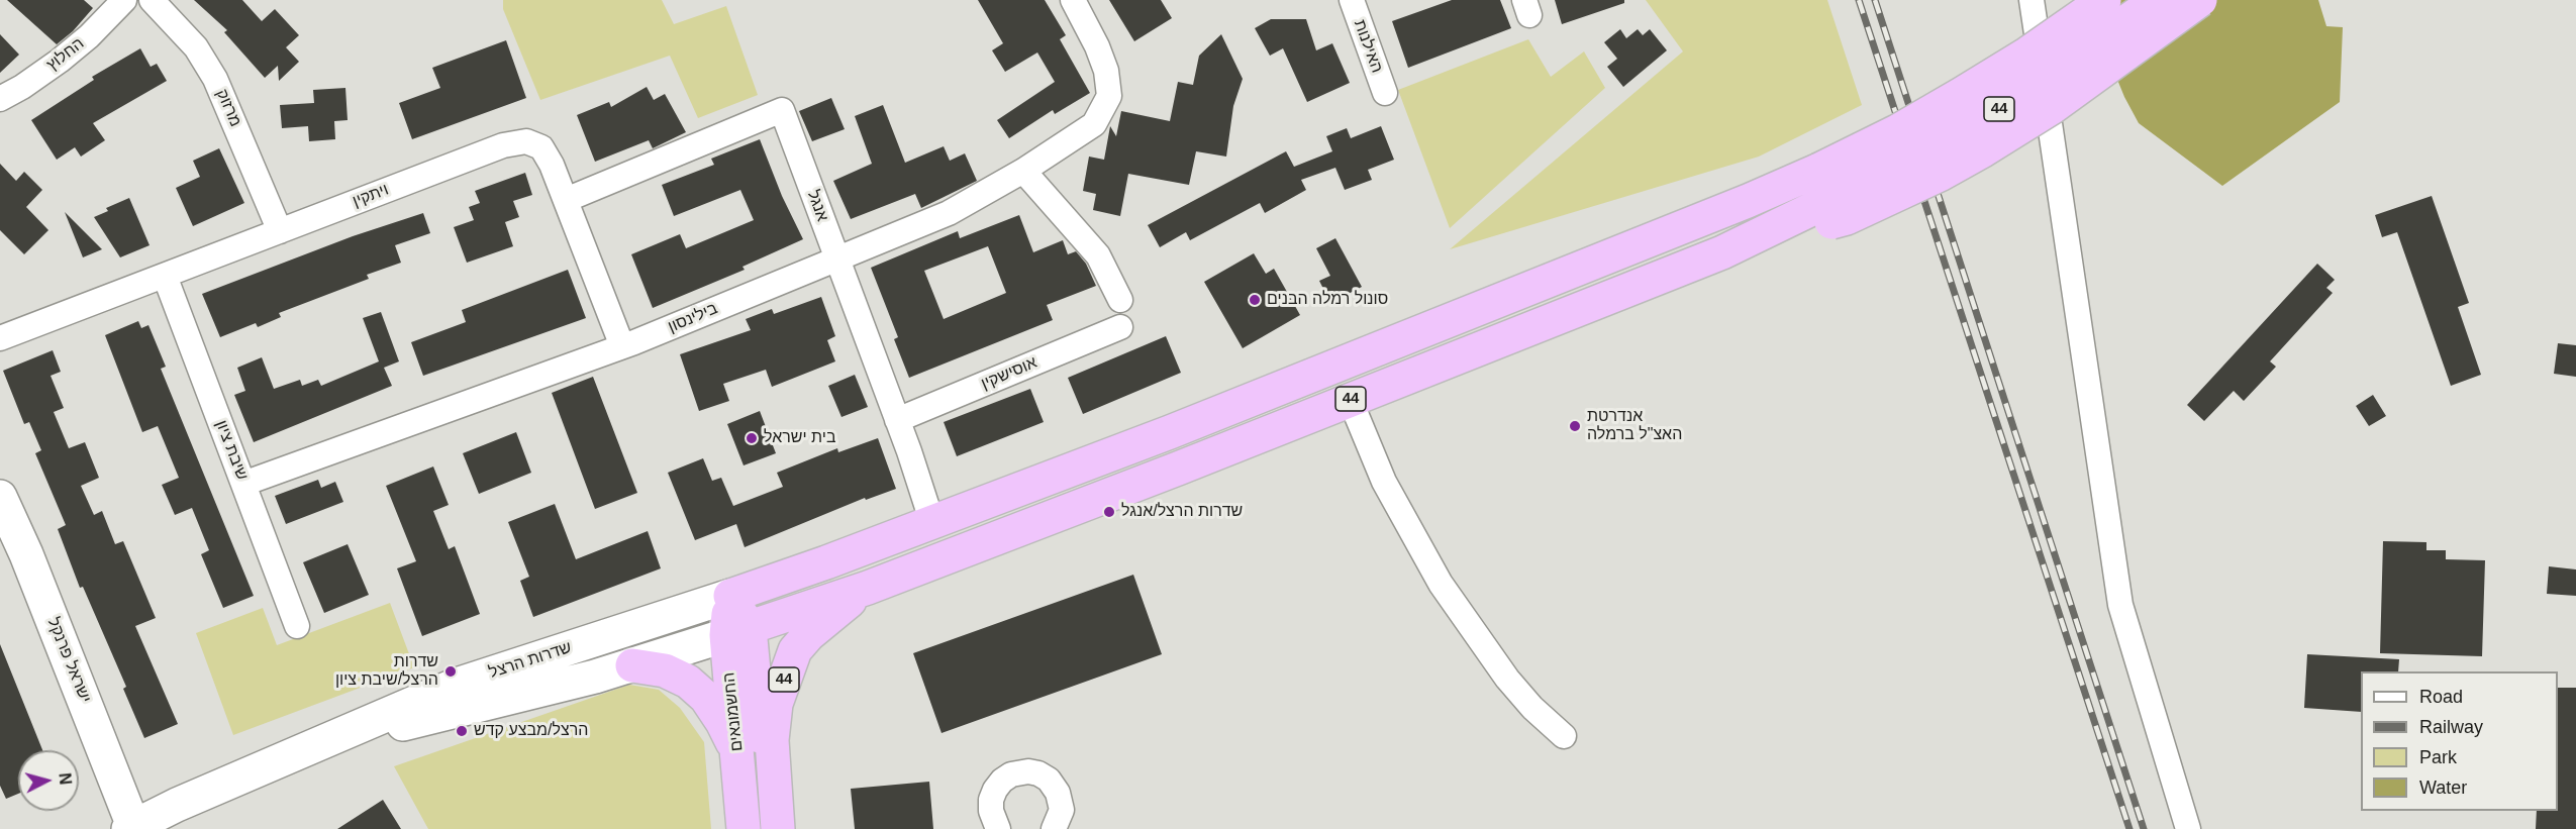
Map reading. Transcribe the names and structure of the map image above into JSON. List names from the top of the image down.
{
  "streets": {
    "highway": ["44", "החשמונאים"],
    "main road": ["ישראל פרנקל", "שדרות הרצל"],
    "street": [
      "האילנות",
      "החלוץ",
      "מרזוק",
      "ויתקין",
      "אנגל",
      "בילינסון",
      "אוסישקין",
      "שיבת ציון"
    ]
  },
  "crossings": [
    ["מרזוק", "ויתקין"],
    ["44", "אנגל"],
    ["44", "שדרות הרצל"],
    ["44", "החשמונאים"],
    ["ויתקין", "אנגל"],
    ["ויתקין", "בילינסון"],
    ["ויתקין", "שיבת ציון"],
    ["אנגל", "בילינסון"],
    ["אנגל", "אוסישקין"],
    ["בילינסון", "שיבת ציון"],
    ["ישראל פרנקל", "שדרות הרצל"],
    ["שדרות הרצל", "החשמונאים"]
  ],
  "places": [
    "סונול רמלה הבנים",
    "אנדרטת האצ\"ל ברמלה",
    "בית ישראל",
    "שדרות הרצל/אנגל",
    "שדרות הרצל/שיבת ציון",
    "הרצל/מבצע קדש"
  ],
  "legend": [
    "Road",
    "Railway",
    "Park",
    "Water"
  ],
  "north": "right"
}
